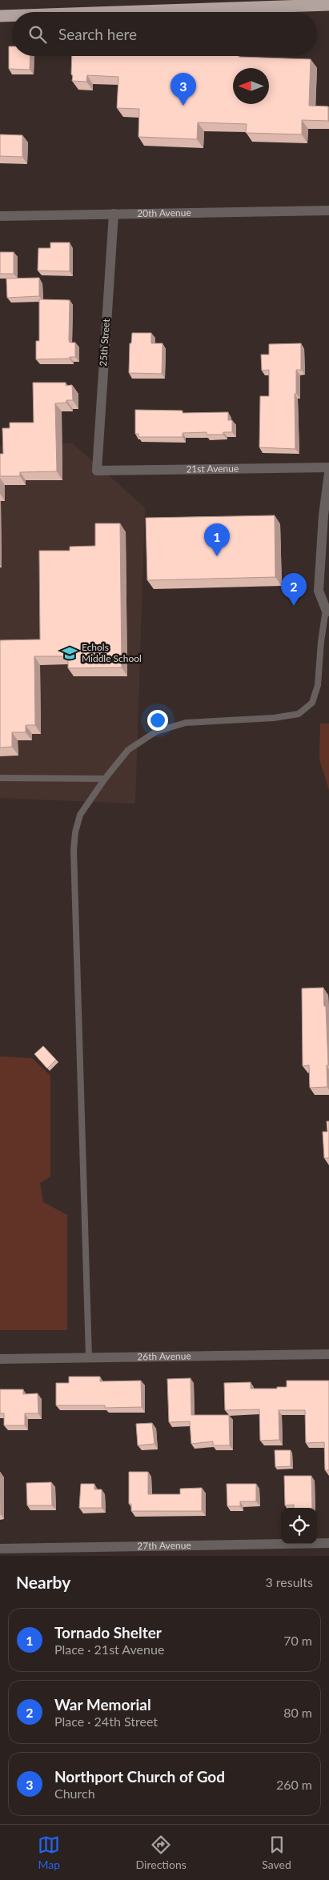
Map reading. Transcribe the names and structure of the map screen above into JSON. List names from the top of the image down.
{
  "streets": {
    "street": [
      "20th Avenue",
      "25th Street",
      "21st Avenue",
      "26th Avenue",
      "27th Avenue"
    ]
  },
  "crossings": [
    ["20th Avenue", "25th Street"],
    ["25th Street", "21st Avenue"]
  ],
  "places": {
    "school or university": ["Echols Middle School"]
  },
  "north": "left",
  "page": {
    "search": "Search here",
    "pins": ["3", "1", "2"],
    "heading": ["Nearby", "3 results"],
    "list": [
      {
        "mark": "1",
        "name": "Tornado Shelter",
        "note": "Place · 21st Avenue",
        "value": "70 m"
      },
      {
        "mark": "2",
        "name": "War Memorial",
        "note": "Place · 24th Street",
        "value": "80 m"
      },
      {
        "mark": "3",
        "name": "Northport Church of God",
        "note": "Church",
        "value": "260 m"
      }
    ],
    "nav": ["Map", "Directions", "Saved"]
  }
}
